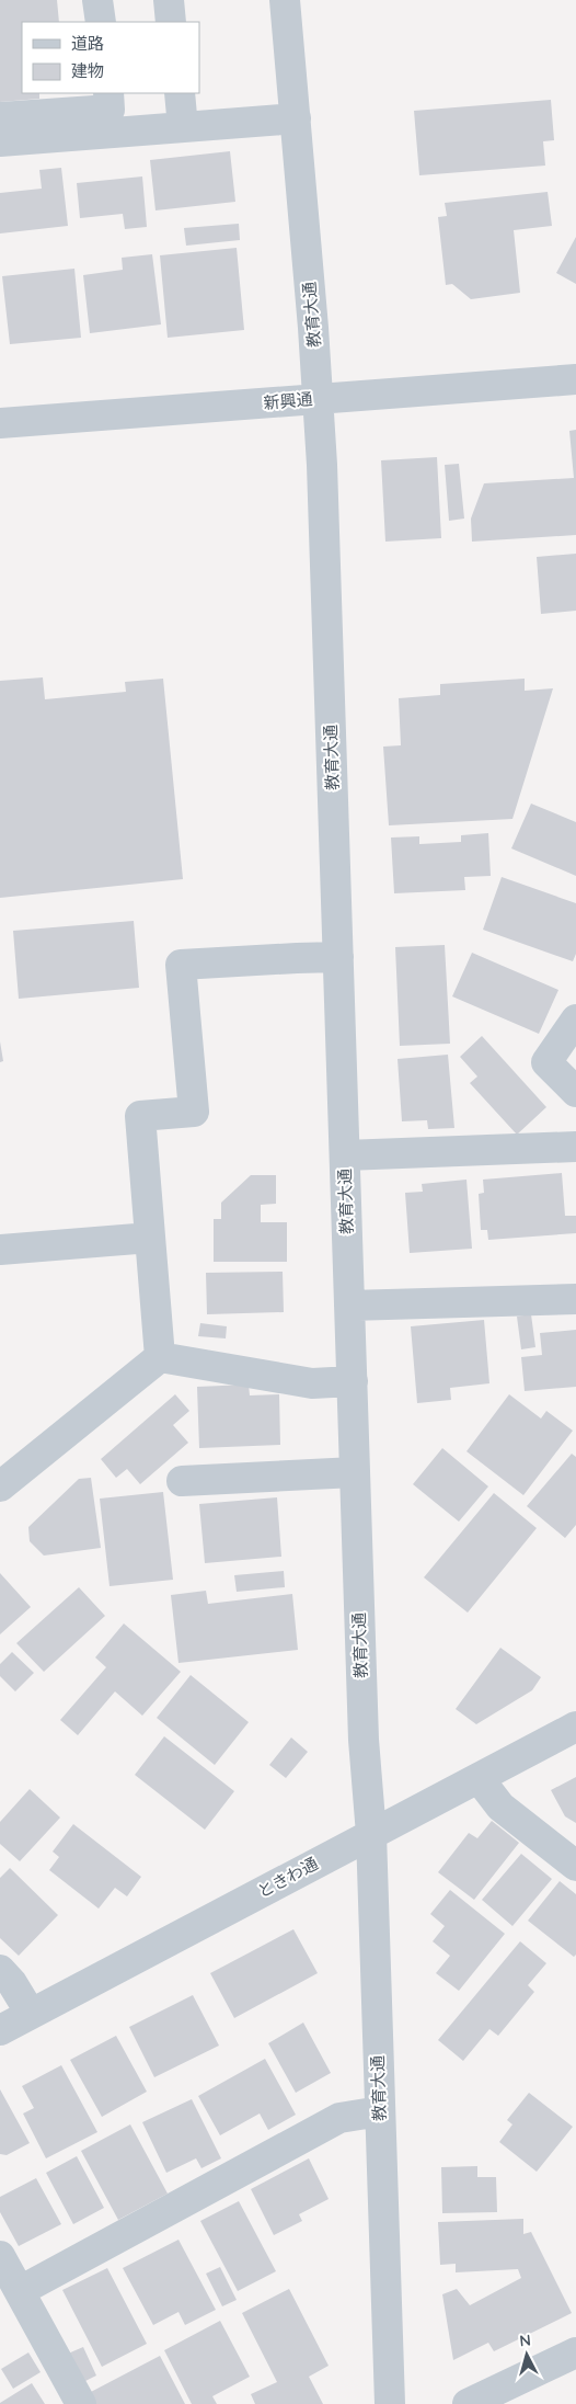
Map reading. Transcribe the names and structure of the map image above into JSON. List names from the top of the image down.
{
  "streets": {
    "street": ["教育大通", "新興通", "ときわ通"]
  },
  "crossings": [
    ["教育大通", "新興通"],
    ["教育大通", "ときわ通"]
  ],
  "legend": ["道路", "建物"],
  "north": "top"
}
